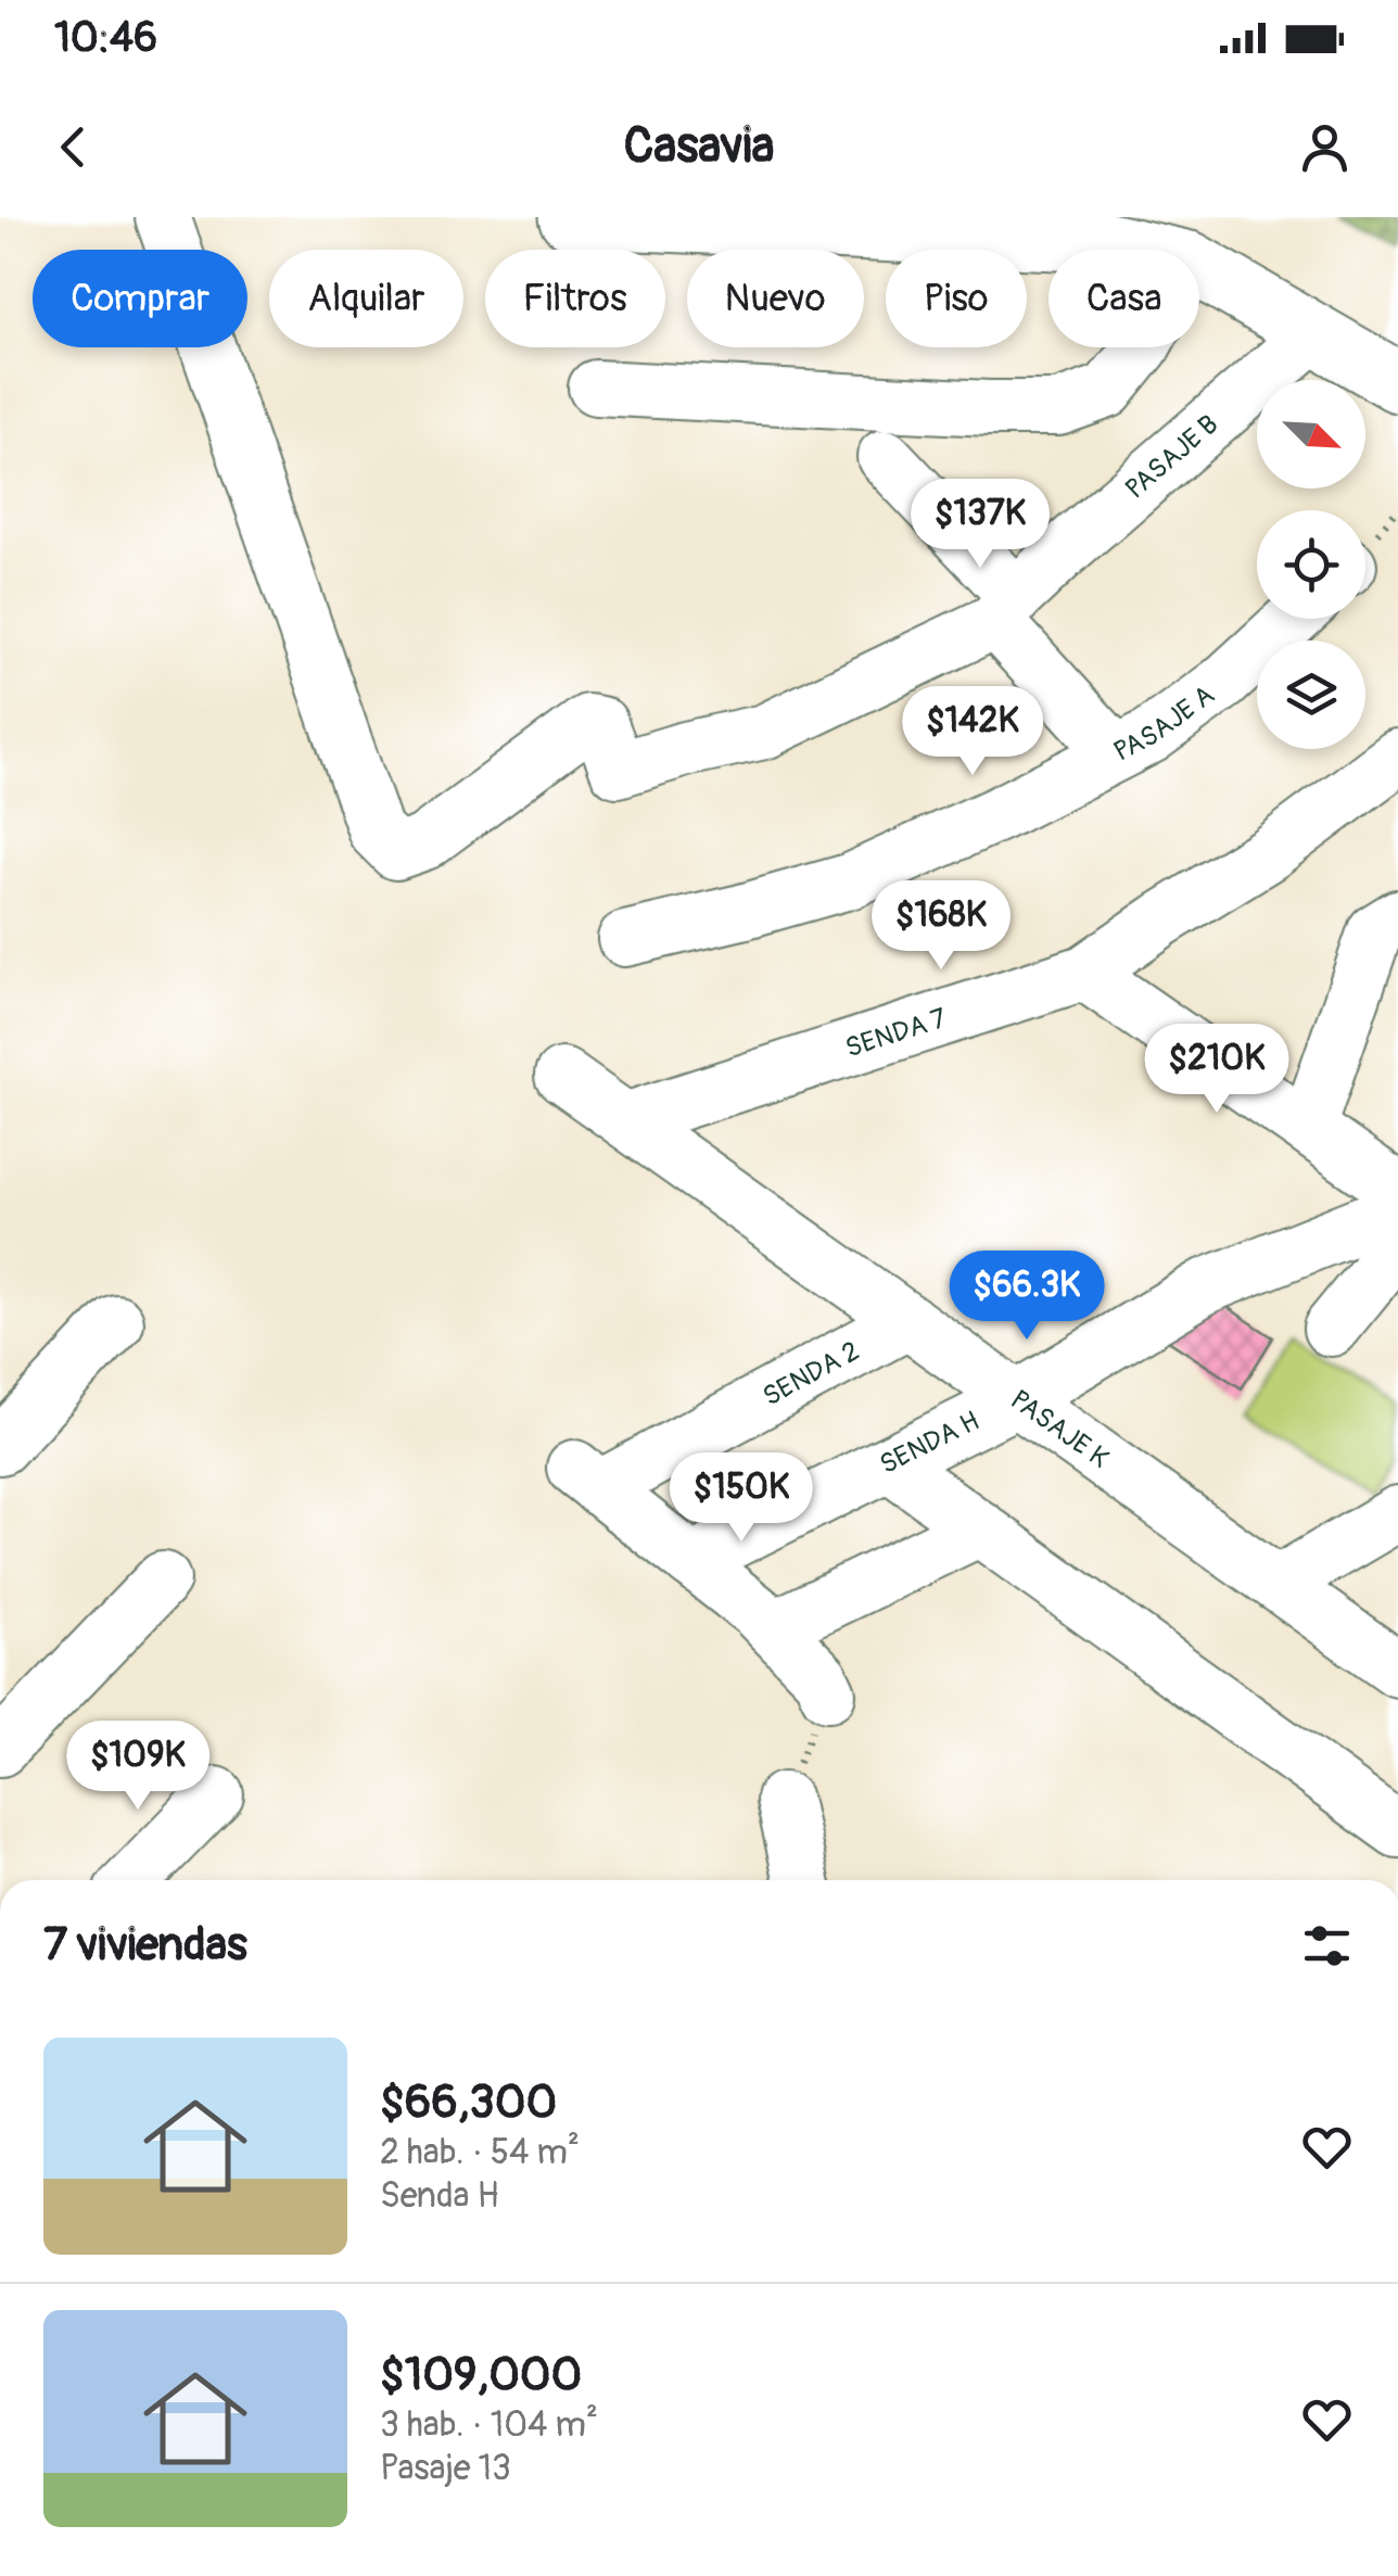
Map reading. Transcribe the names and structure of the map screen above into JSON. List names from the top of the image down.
{
  "streets": {
    "street": [
      "PASAJE B",
      "PASAJE A",
      "SENDA 7",
      "SENDA 2",
      "PASAJE K",
      "SENDA H"
    ]
  },
  "crossings": [
    ["SENDA 7", "PASAJE K"],
    ["SENDA 2", "PASAJE K"],
    ["SENDA 2", "SENDA H"],
    ["PASAJE K", "SENDA H"]
  ],
  "north": "bottom right",
  "page": {
    "status": "10:46",
    "header": "Casavia",
    "chip": [
      "Comprar",
      "Alquilar",
      "Filtros",
      "Nuevo",
      "Piso",
      "Casa"
    ],
    "price": [
      "$137K",
      "$142K",
      "$168K",
      "$210K",
      "$66.3K",
      "$150K",
      "$109K"
    ],
    "heading": "7 viviendas",
    "list": [
      {
        "name": "$66,300",
        "note": "2 hab. · 54 m² · Senda H"
      },
      {
        "name": "$109,000",
        "note": "3 hab. · 104 m² · Pasaje 13"
      }
    ]
  }
}
